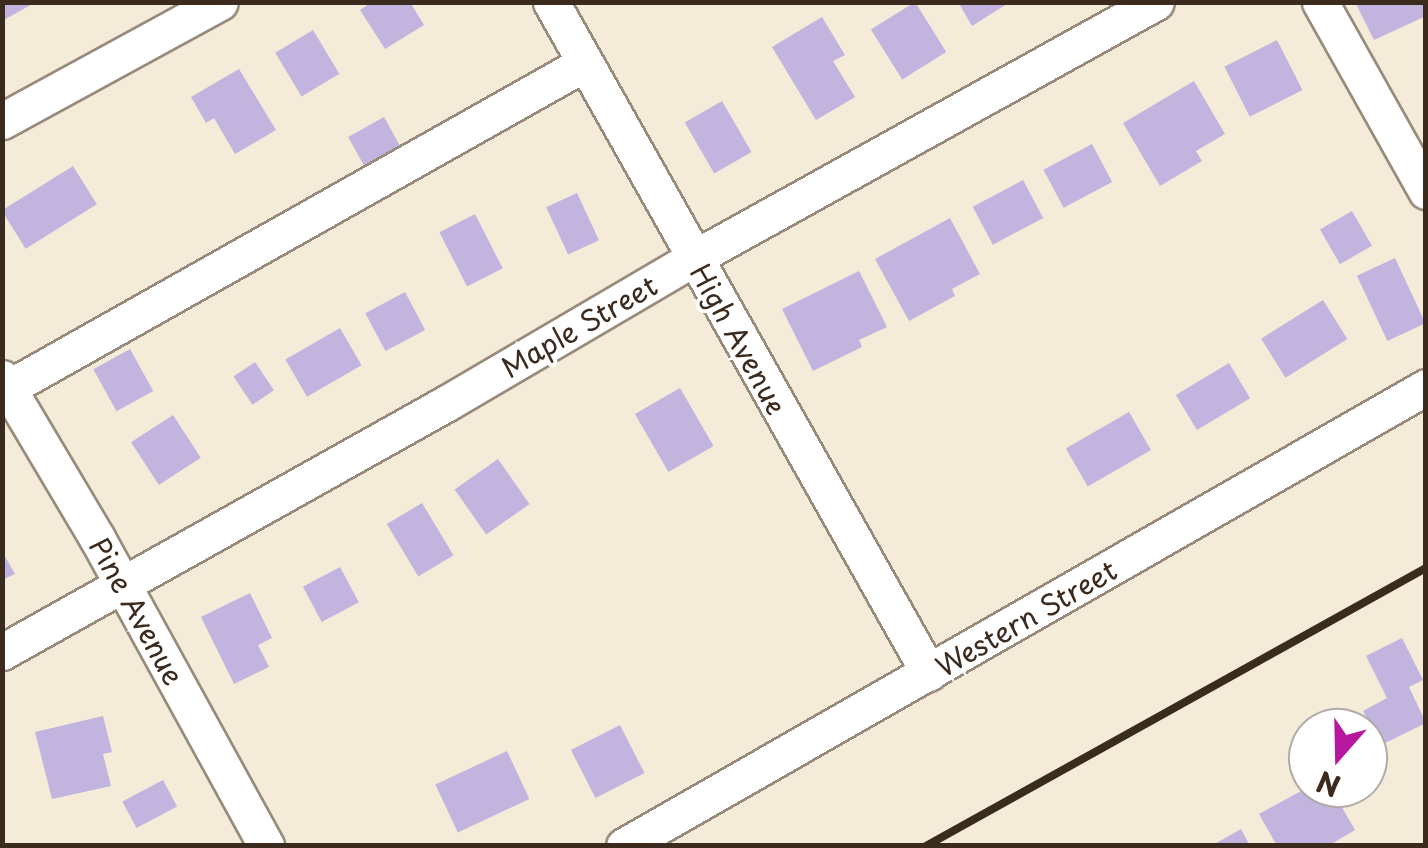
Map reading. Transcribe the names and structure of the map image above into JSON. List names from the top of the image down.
{
  "streets": {
    "street": [
      "Maple Street",
      "High Avenue",
      "Pine Avenue",
      "Western Street"
    ]
  },
  "crossings": [
    ["Maple Street", "High Avenue"],
    ["Maple Street", "Pine Avenue"],
    ["High Avenue", "Western Street"]
  ],
  "north": "bottom"
}
